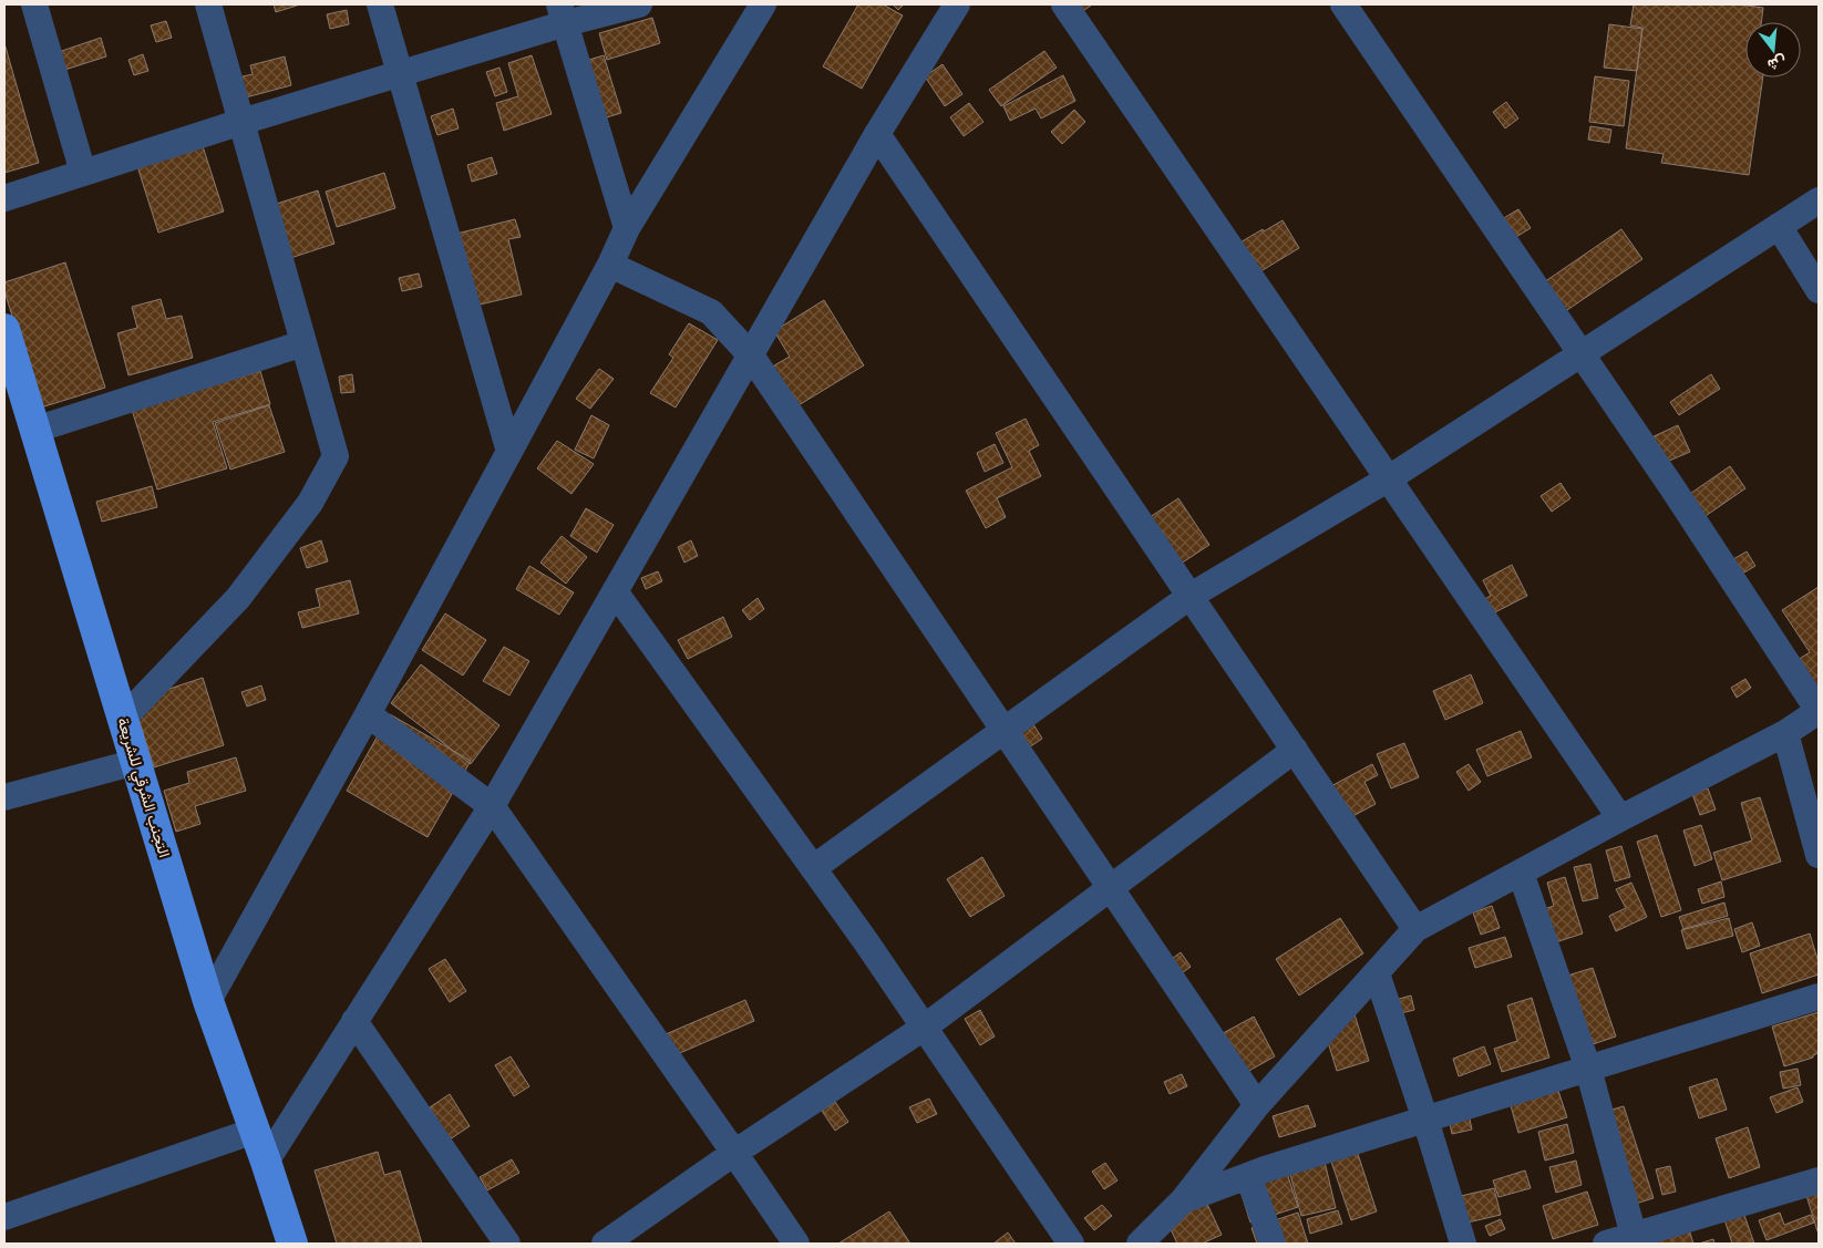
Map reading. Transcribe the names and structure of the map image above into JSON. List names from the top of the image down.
{
  "streets": {
    "main road": ["التجنب الشرقي للشريعة"]
  },
  "north": "bottom"
}
